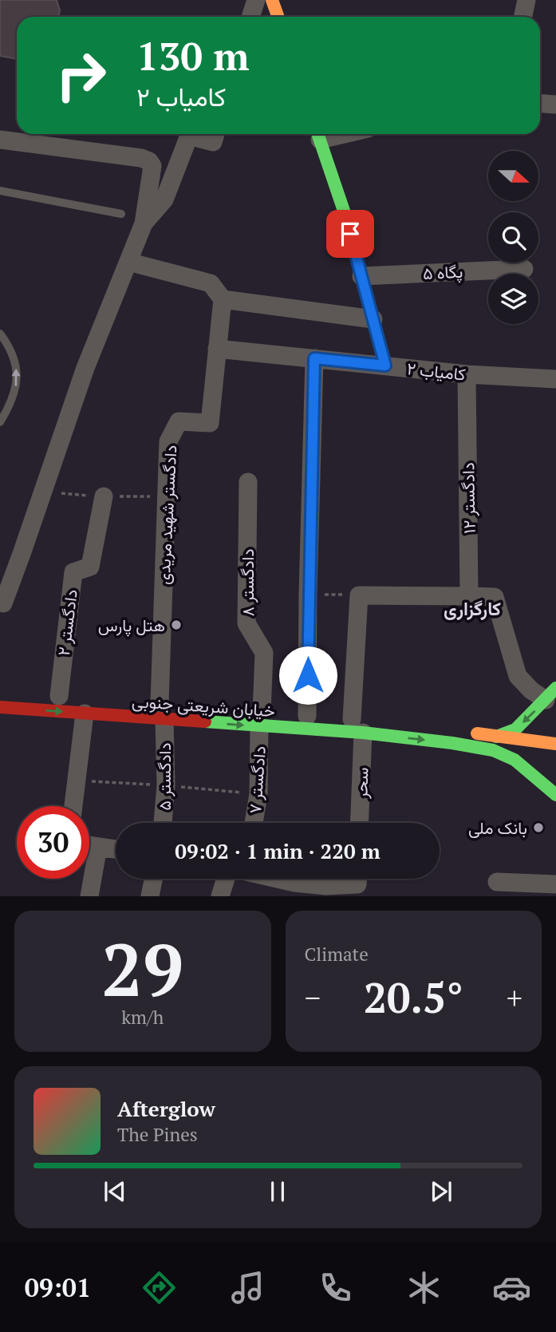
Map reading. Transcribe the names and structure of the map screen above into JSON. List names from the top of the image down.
{
  "streets": {
    "main road": ["خیابان شریعتی جنوبی"],
    "street": [
      "پگاه ۵",
      "کامیاب ۲",
      "دادگستر ۱۲",
      "دادگستر شهید مریدی",
      "دادگستر ۸",
      "دادگستر ۲",
      "دادگستر ۵",
      "دادگستر ۷",
      "سحر"
    ]
  },
  "crossings": [
    ["کامیاب ۲", "دادگستر ۱۲"],
    ["کامیاب ۲", "دادگستر شهید مریدی"],
    ["دادگستر شهید مریدی", "خیابان شریعتی جنوبی"],
    ["دادگستر شهید مریدی", "دادگستر ۵"],
    ["دادگستر ۸", "خیابان شریعتی جنوبی"],
    ["دادگستر ۸", "دادگستر ۷"],
    ["خیابان شریعتی جنوبی", "دادگستر ۵"],
    ["خیابان شریعتی جنوبی", "دادگستر ۷"],
    ["خیابان شریعتی جنوبی", "سحر"]
  ],
  "one_way": ["خیابان شریعتی جنوبی"],
  "districts": ["کارگزاری"],
  "places": ["هتل پارس", "بانک ملی"],
  "north": "right",
  "page": {
    "turn": ["130 m", "کامیاب ۲"],
    "limit": "30",
    "trip": "09:02 · 1 min · 220 m",
    "tile": [
      ["29", "km/h"],
      "Climate"
    ],
    "heat": ["−", "20.5°", "+"],
    "song": ["Afterglow", "The Pines"],
    "tabs": "09:01"
  }
}
